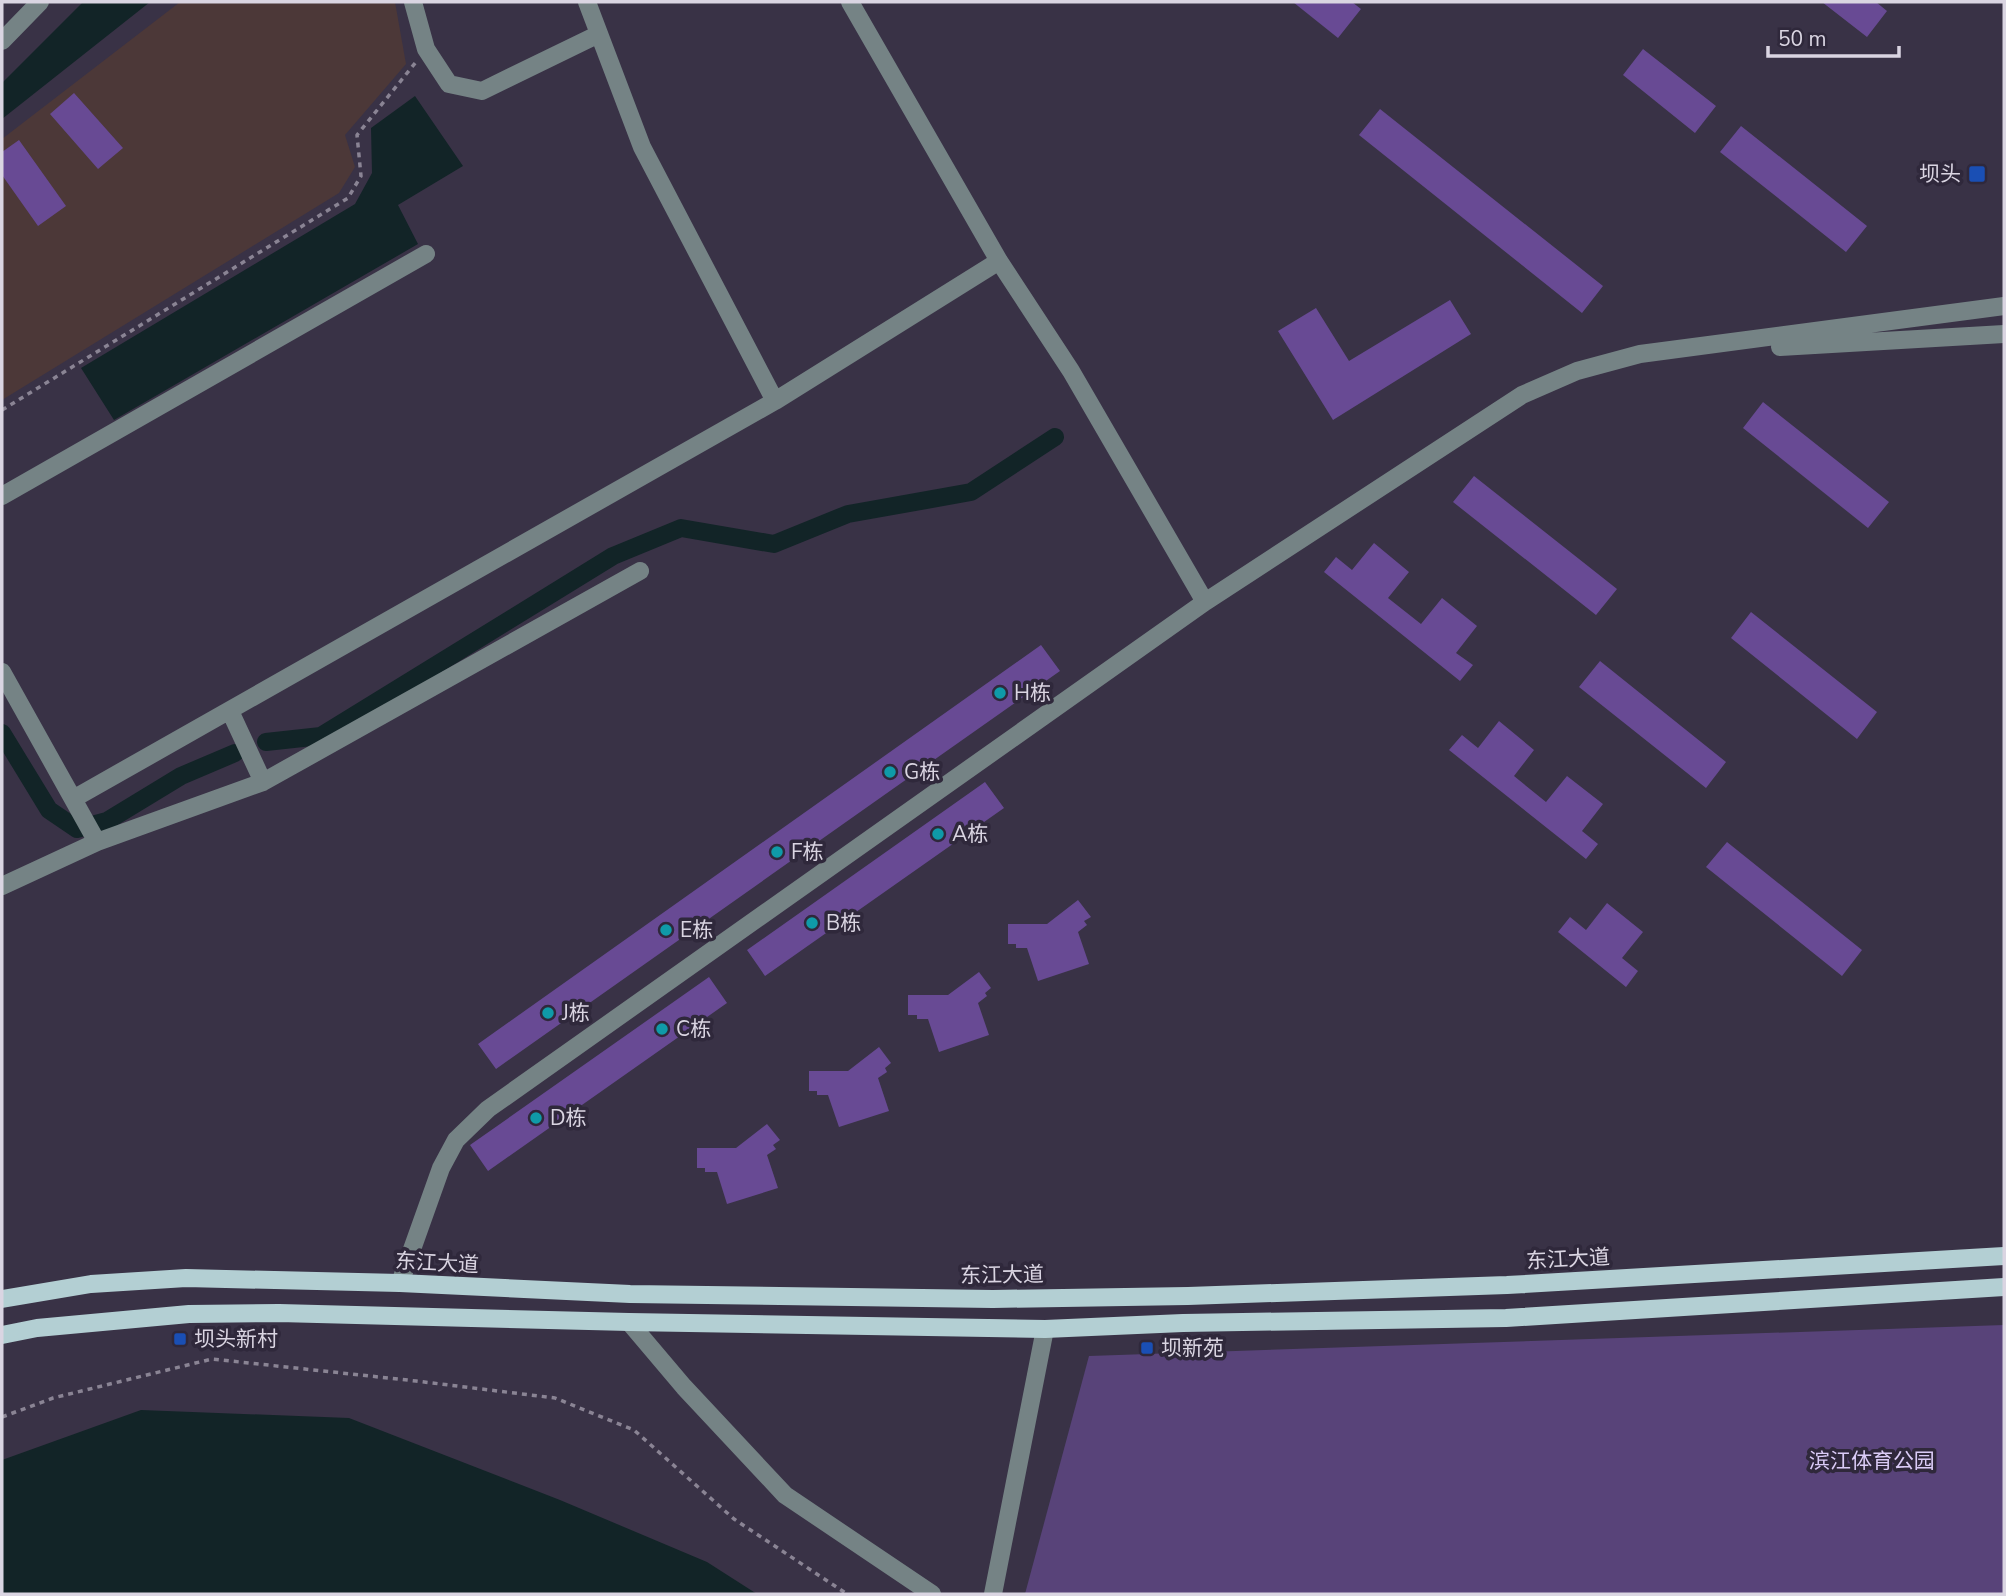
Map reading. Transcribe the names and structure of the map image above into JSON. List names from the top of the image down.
{
  "streets": {
    "main road": ["东江大道"]
  },
  "parks": ["滨江体育公园"],
  "places": {
    "transit": ["坝头", "坝头新村", "坝新苑"],
    "other": [
      "H栋",
      "G栋",
      "A栋",
      "F栋",
      "B栋",
      "E栋",
      "J栋",
      "C栋",
      "D栋"
    ]
  },
  "scale_bar": "50 m"
}
